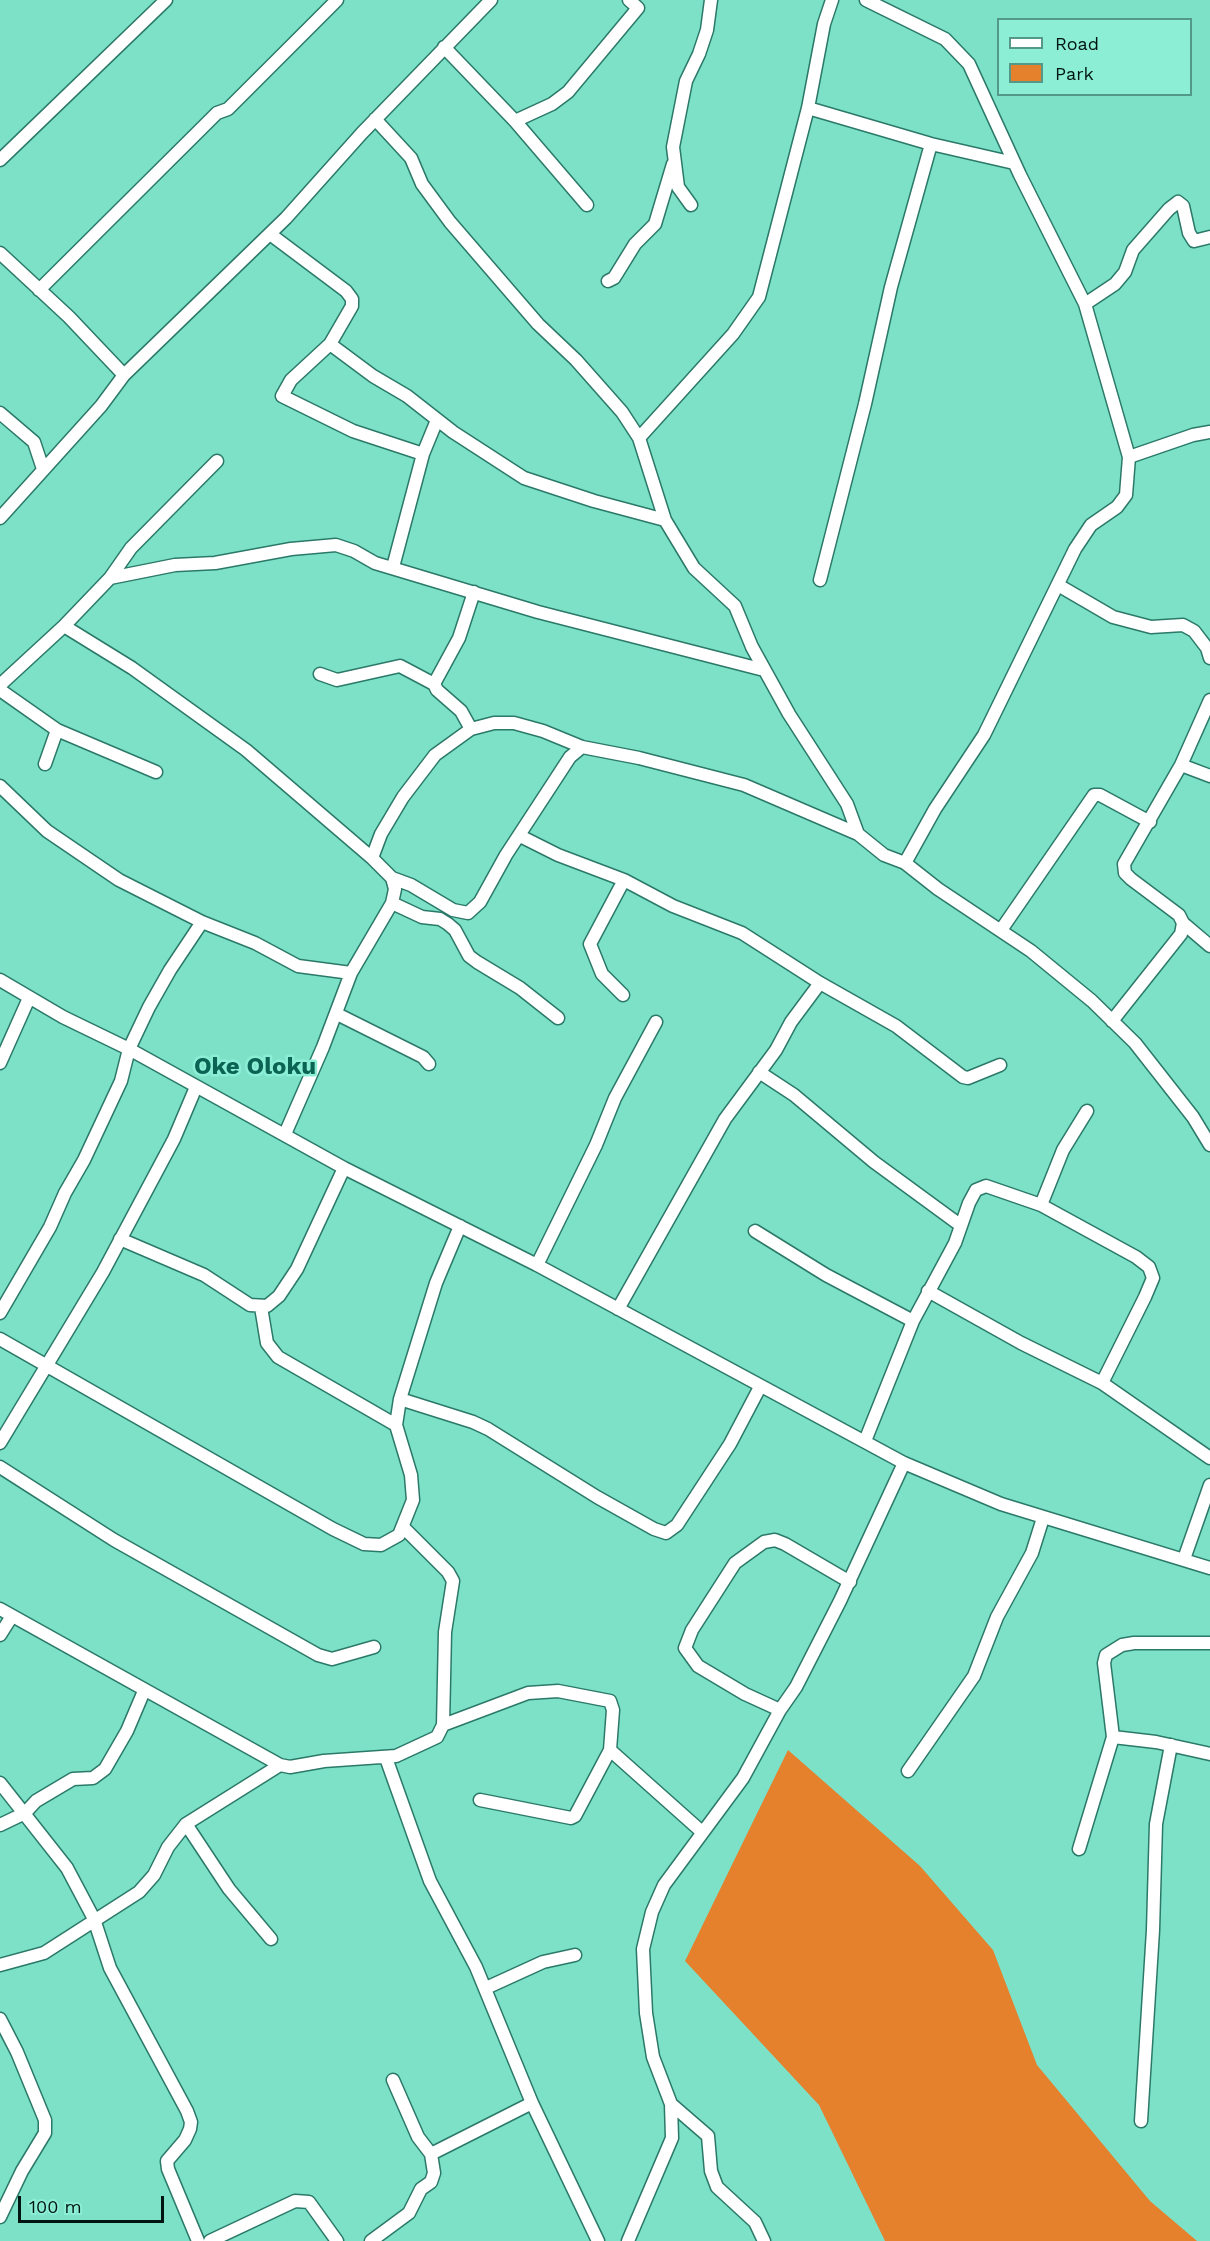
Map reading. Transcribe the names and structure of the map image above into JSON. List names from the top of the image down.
{
  "districts": ["Oke Oloku"],
  "legend": ["Road", "Park"],
  "scale_bar": "100 m"
}
